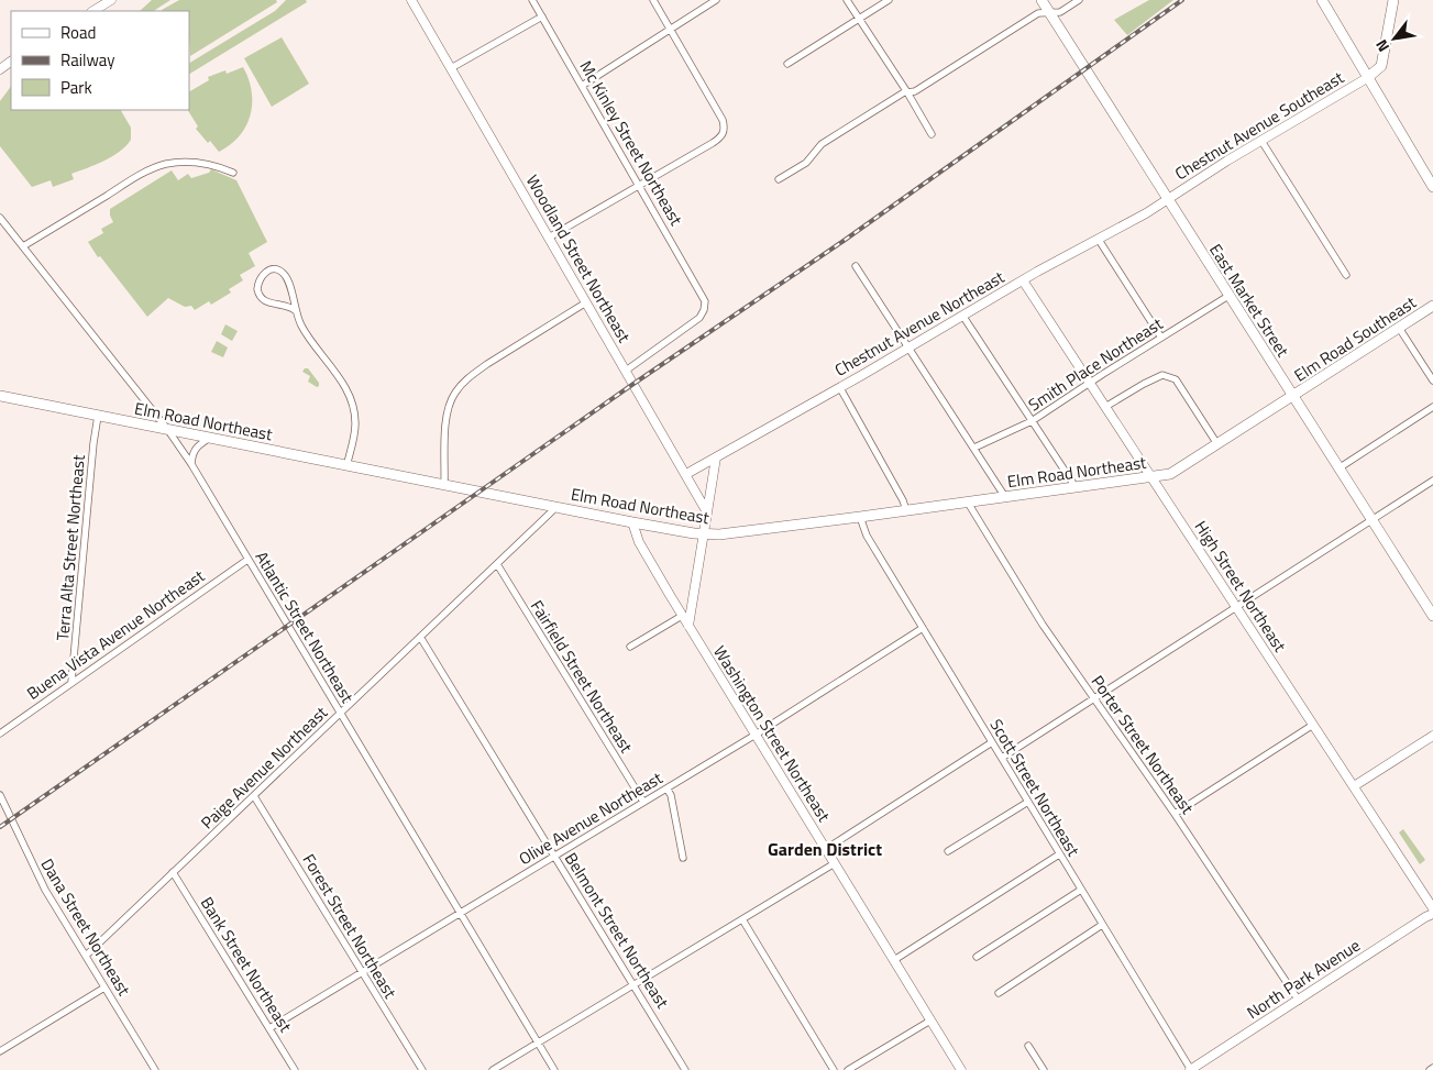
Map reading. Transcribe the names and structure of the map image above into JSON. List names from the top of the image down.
{
  "streets": {
    "main road": ["East Market Street", "Elm Road Southeast", "Elm Road Northeast"],
    "street": [
      "Chestnut Avenue Southeast",
      "Mc Kinley Street Northeast",
      "Woodland Street Northeast",
      "Chestnut Avenue Northeast",
      "Smith Place Northeast",
      "Terra Alta Street Northeast",
      "High Street Northeast",
      "Atlantic Street Northeast",
      "Buena Vista Avenue Northeast",
      "Fairfield Street Northeast",
      "Washington Street Northeast",
      "Porter Street Northeast",
      "Paige Avenue Northeast",
      "Scott Street Northeast",
      "Olive Avenue Northeast",
      "Forest Street Northeast",
      "Dana Street Northeast",
      "Belmont Street Northeast",
      "Bank Street Northeast",
      "North Park Avenue"
    ]
  },
  "crossings": [
    ["Chestnut Avenue Southeast", "East Market Street"],
    ["Chestnut Avenue Southeast", "Chestnut Avenue Northeast"],
    ["Mc Kinley Street Northeast", "Woodland Street Northeast"],
    ["Woodland Street Northeast", "Chestnut Avenue Northeast"],
    ["East Market Street", "Chestnut Avenue Northeast"],
    ["East Market Street", "Elm Road Southeast"],
    ["East Market Street", "Smith Place Northeast"],
    ["East Market Street", "Elm Road Northeast"],
    ["Chestnut Avenue Northeast", "High Street Northeast"],
    ["Elm Road Southeast", "Elm Road Northeast"],
    ["Smith Place Northeast", "High Street Northeast"],
    ["Elm Road Northeast", "Terra Alta Street Northeast"],
    ["Elm Road Northeast", "High Street Northeast"],
    ["Elm Road Northeast", "Atlantic Street Northeast"],
    ["Elm Road Northeast", "Washington Street Northeast"],
    ["Elm Road Northeast", "Porter Street Northeast"],
    ["Elm Road Northeast", "Paige Avenue Northeast"],
    ["Elm Road Northeast", "Scott Street Northeast"],
    ["Terra Alta Street Northeast", "Buena Vista Avenue Northeast"],
    ["Atlantic Street Northeast", "Buena Vista Avenue Northeast"],
    ["Atlantic Street Northeast", "Paige Avenue Northeast"],
    ["Atlantic Street Northeast", "Olive Avenue Northeast"],
    ["Fairfield Street Northeast", "Paige Avenue Northeast"],
    ["Fairfield Street Northeast", "Olive Avenue Northeast"],
    ["Washington Street Northeast", "Olive Avenue Northeast"],
    ["Porter Street Northeast", "North Park Avenue"],
    ["Paige Avenue Northeast", "Forest Street Northeast"],
    ["Paige Avenue Northeast", "Dana Street Northeast"],
    ["Paige Avenue Northeast", "Belmont Street Northeast"],
    ["Paige Avenue Northeast", "Bank Street Northeast"],
    ["Scott Street Northeast", "Olive Avenue Northeast"],
    ["Scott Street Northeast", "North Park Avenue"],
    ["Olive Avenue Northeast", "Forest Street Northeast"],
    ["Olive Avenue Northeast", "Belmont Street Northeast"],
    ["Olive Avenue Northeast", "Bank Street Northeast"]
  ],
  "districts": ["Garden District"],
  "legend": ["Road", "Railway", "Park"],
  "north": "bottom left"
}
